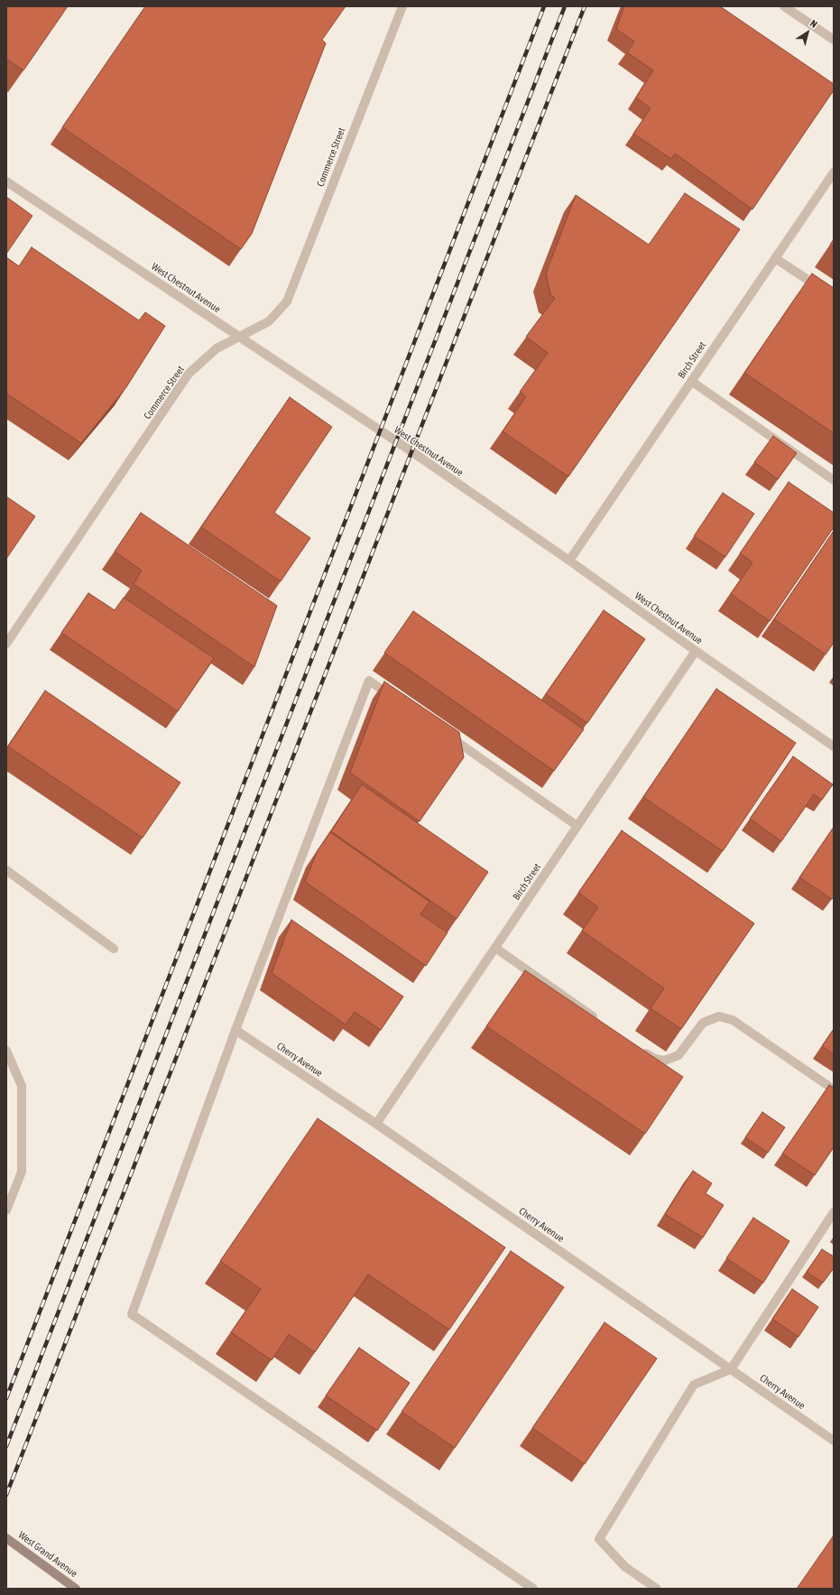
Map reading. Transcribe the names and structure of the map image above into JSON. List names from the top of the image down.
{
  "streets": {
    "main road": ["West Grand Avenue"],
    "street": [
      "Commerce Street",
      "West Chestnut Avenue",
      "Birch Street",
      "Cherry Avenue"
    ]
  },
  "crossings": [
    ["Commerce Street", "West Chestnut Avenue"],
    ["West Chestnut Avenue", "Birch Street"],
    ["Birch Street", "Cherry Avenue"]
  ],
  "north": "top right"
}
